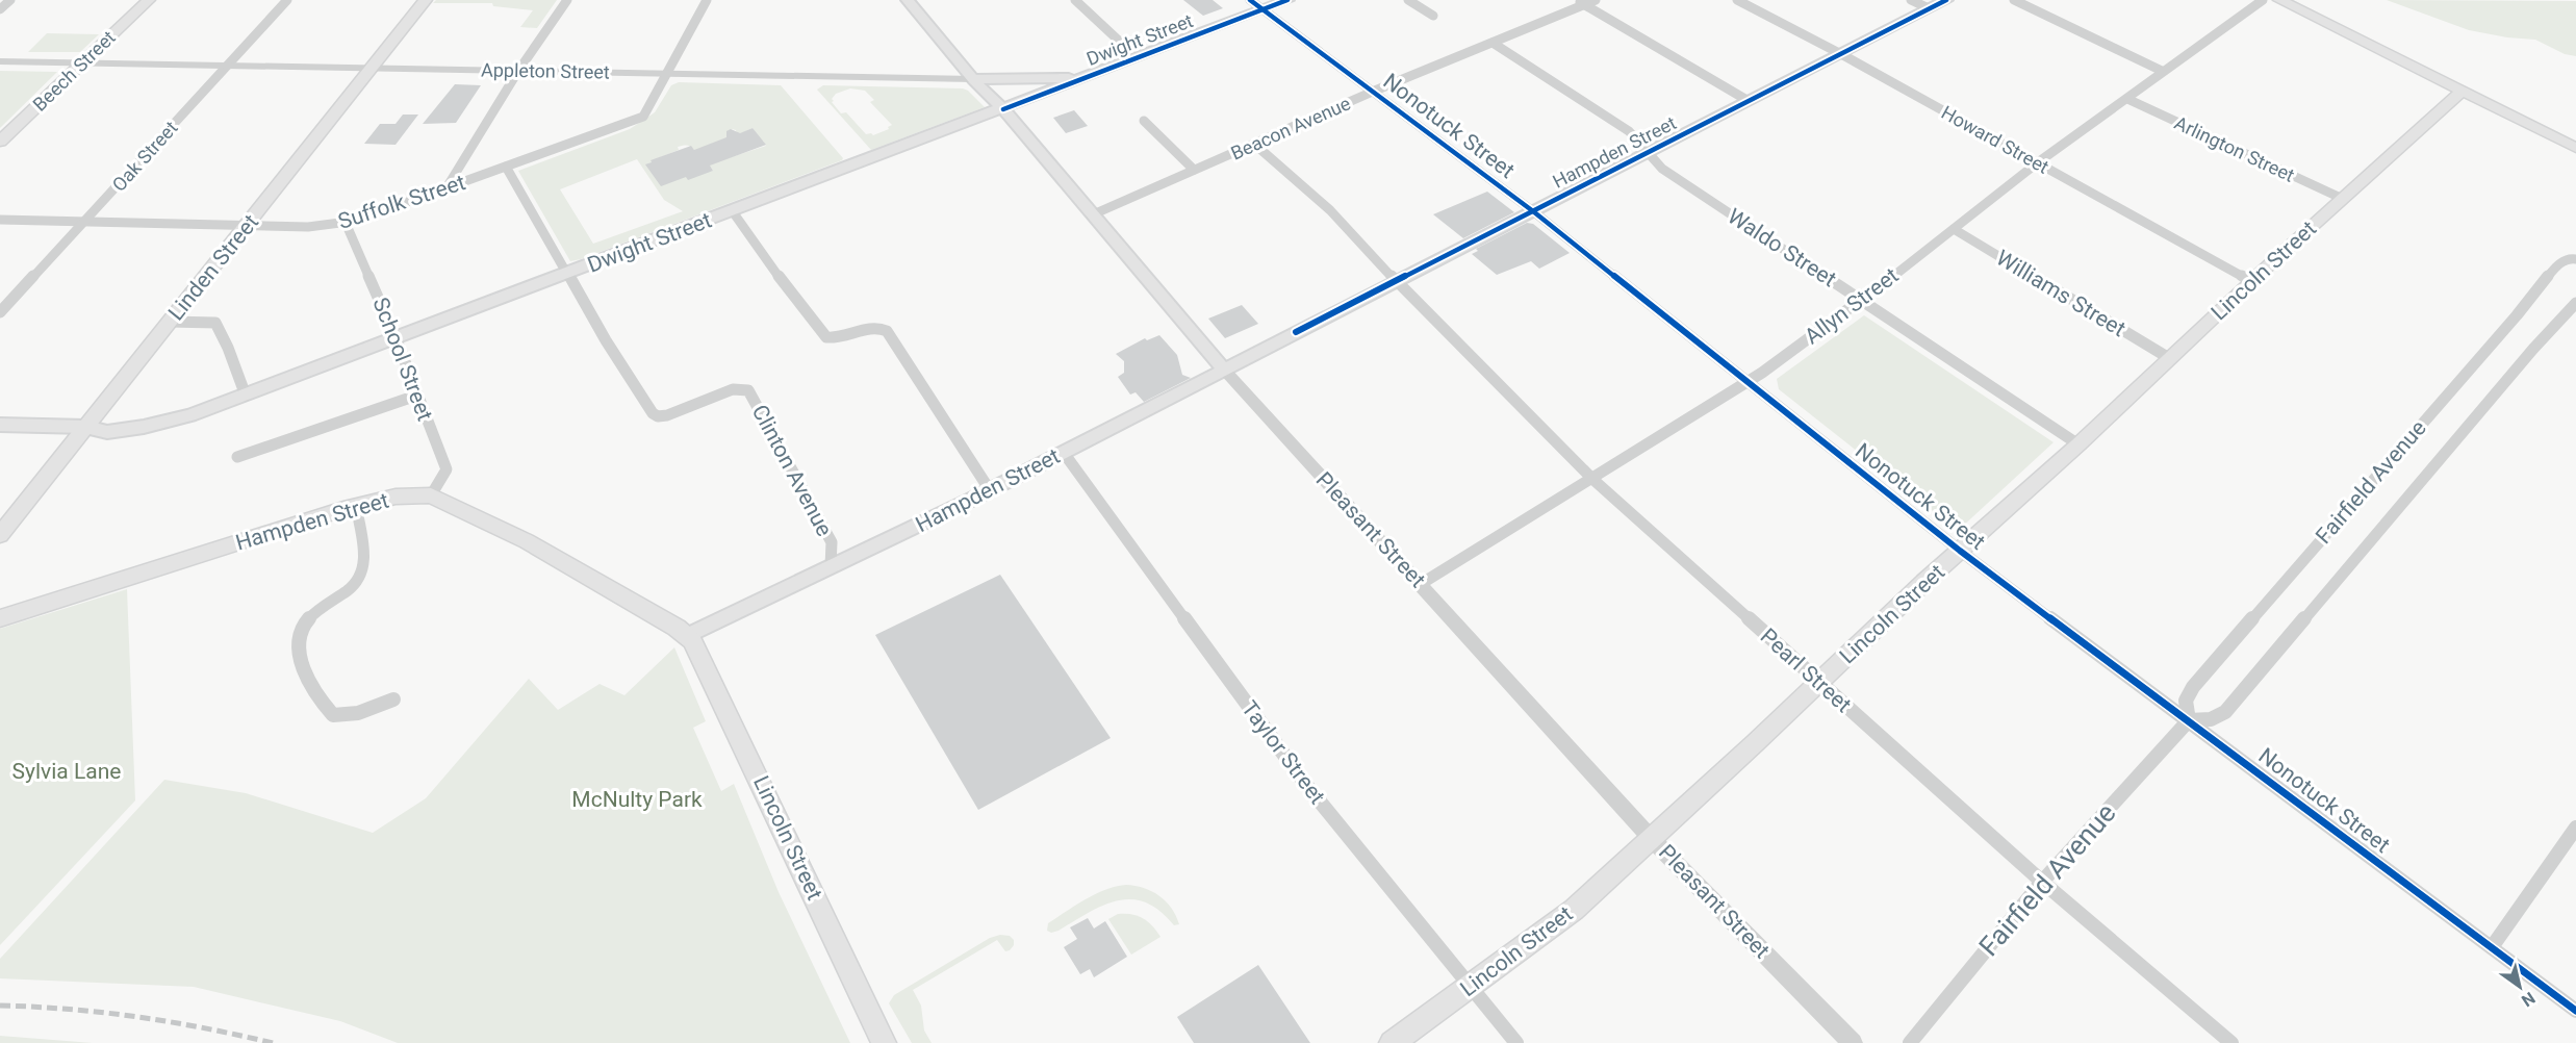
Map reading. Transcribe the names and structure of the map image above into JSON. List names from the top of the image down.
{
  "streets": {
    "main road": [
      "Dwight Street",
      "Beech Street",
      "Appleton Street",
      "Hampden Street",
      "Linden Street",
      "Lincoln Street",
      "Pleasant Street"
    ],
    "street": [
      "Nonotuck Street",
      "Beacon Avenue",
      "Howard Street",
      "Arlington Street",
      "Oak Street",
      "Suffolk Street",
      "Waldo Street",
      "Williams Street",
      "Allyn Street",
      "School Street",
      "Clinton Avenue",
      "Fairfield Avenue",
      "Pearl Street",
      "Taylor Street"
    ]
  },
  "crossings": [
    ["Dwight Street", "Appleton Street"],
    ["Dwight Street", "Nonotuck Street"],
    ["Dwight Street", "Linden Street"],
    ["Dwight Street", "School Street"],
    ["Dwight Street", "Clinton Avenue"],
    ["Dwight Street", "Pleasant Street"],
    ["Beech Street", "Appleton Street"],
    ["Appleton Street", "Oak Street"],
    ["Appleton Street", "Suffolk Street"],
    ["Appleton Street", "Linden Street"],
    ["Appleton Street", "Pleasant Street"],
    ["Nonotuck Street", "Beacon Avenue"],
    ["Nonotuck Street", "Hampden Street"],
    ["Nonotuck Street", "Lincoln Street"],
    ["Nonotuck Street", "Allyn Street"],
    ["Nonotuck Street", "Fairfield Avenue"],
    ["Beacon Avenue", "Waldo Street"],
    ["Beacon Avenue", "Pleasant Street"],
    ["Beacon Avenue", "Pearl Street"],
    ["Howard Street", "Hampden Street"],
    ["Howard Street", "Lincoln Street"],
    ["Howard Street", "Allyn Street"],
    ["Arlington Street", "Lincoln Street"],
    ["Arlington Street", "Allyn Street"],
    ["Hampden Street", "Waldo Street"],
    ["Hampden Street", "Lincoln Street"],
    ["Hampden Street", "School Street"],
    ["Hampden Street", "Clinton Avenue"],
    ["Hampden Street", "Pleasant Street"],
    ["Hampden Street", "Pearl Street"],
    ["Hampden Street", "Taylor Street"],
    ["Oak Street", "Suffolk Street"],
    ["Suffolk Street", "Linden Street"],
    ["Suffolk Street", "School Street"],
    ["Suffolk Street", "Clinton Avenue"],
    ["Waldo Street", "Lincoln Street"],
    ["Waldo Street", "Allyn Street"],
    ["Lincoln Street", "Williams Street"],
    ["Lincoln Street", "Pleasant Street"],
    ["Lincoln Street", "Pearl Street"],
    ["Lincoln Street", "Taylor Street"],
    ["Williams Street", "Allyn Street"],
    ["Allyn Street", "Pleasant Street"],
    ["Allyn Street", "Pearl Street"],
    ["Fairfield Avenue", "Pearl Street"]
  ],
  "parks": ["Sylvia Lane", "McNulty Park"],
  "north": "bottom right"
}
